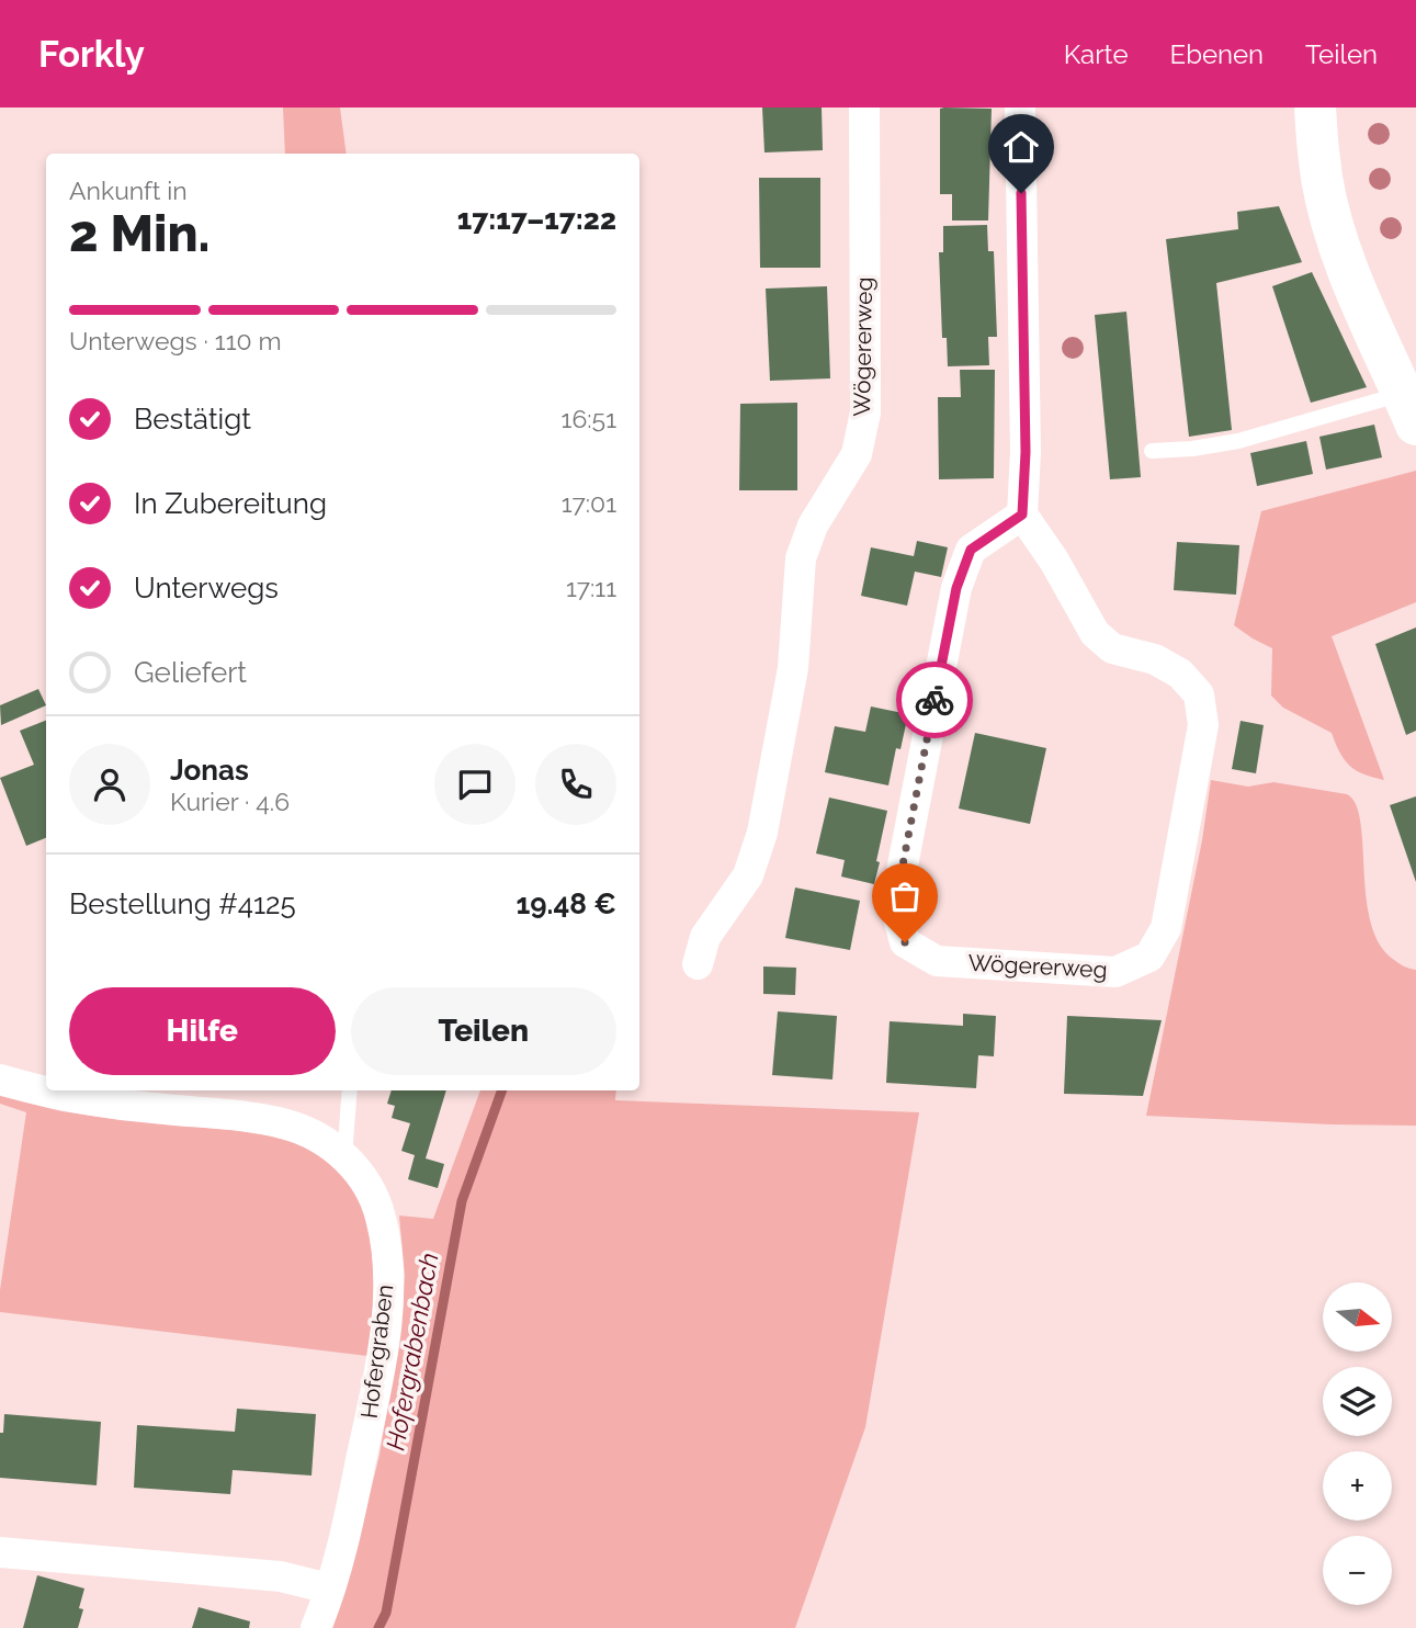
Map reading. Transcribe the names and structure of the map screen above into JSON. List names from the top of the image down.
{
  "streets": {
    "street": ["Wögererweg", "Hofergraben"]
  },
  "water": ["Hofergrabenbach"],
  "north": "right",
  "page": {
    "header": "Forkly",
    "nav": ["Karte", "Ebenen", "Teilen"],
    "heading": ["2 Min.", "Ankunft in", "17:17–17:22"],
    "panel": [
      "Jonas",
      "Kurier · 4.6",
      "Bestellung #4125",
      "19.48 €"
    ],
    "bar": "Unterwegs · 110 m",
    "list": [
      ["Bestätigt", "16:51"],
      ["In Zubereitung", "17:01"],
      ["Unterwegs", "17:11"],
      "Geliefert"
    ],
    "buttons": ["Hilfe", "Teilen"],
    "map_buttons": ["+", "−"]
  }
}
